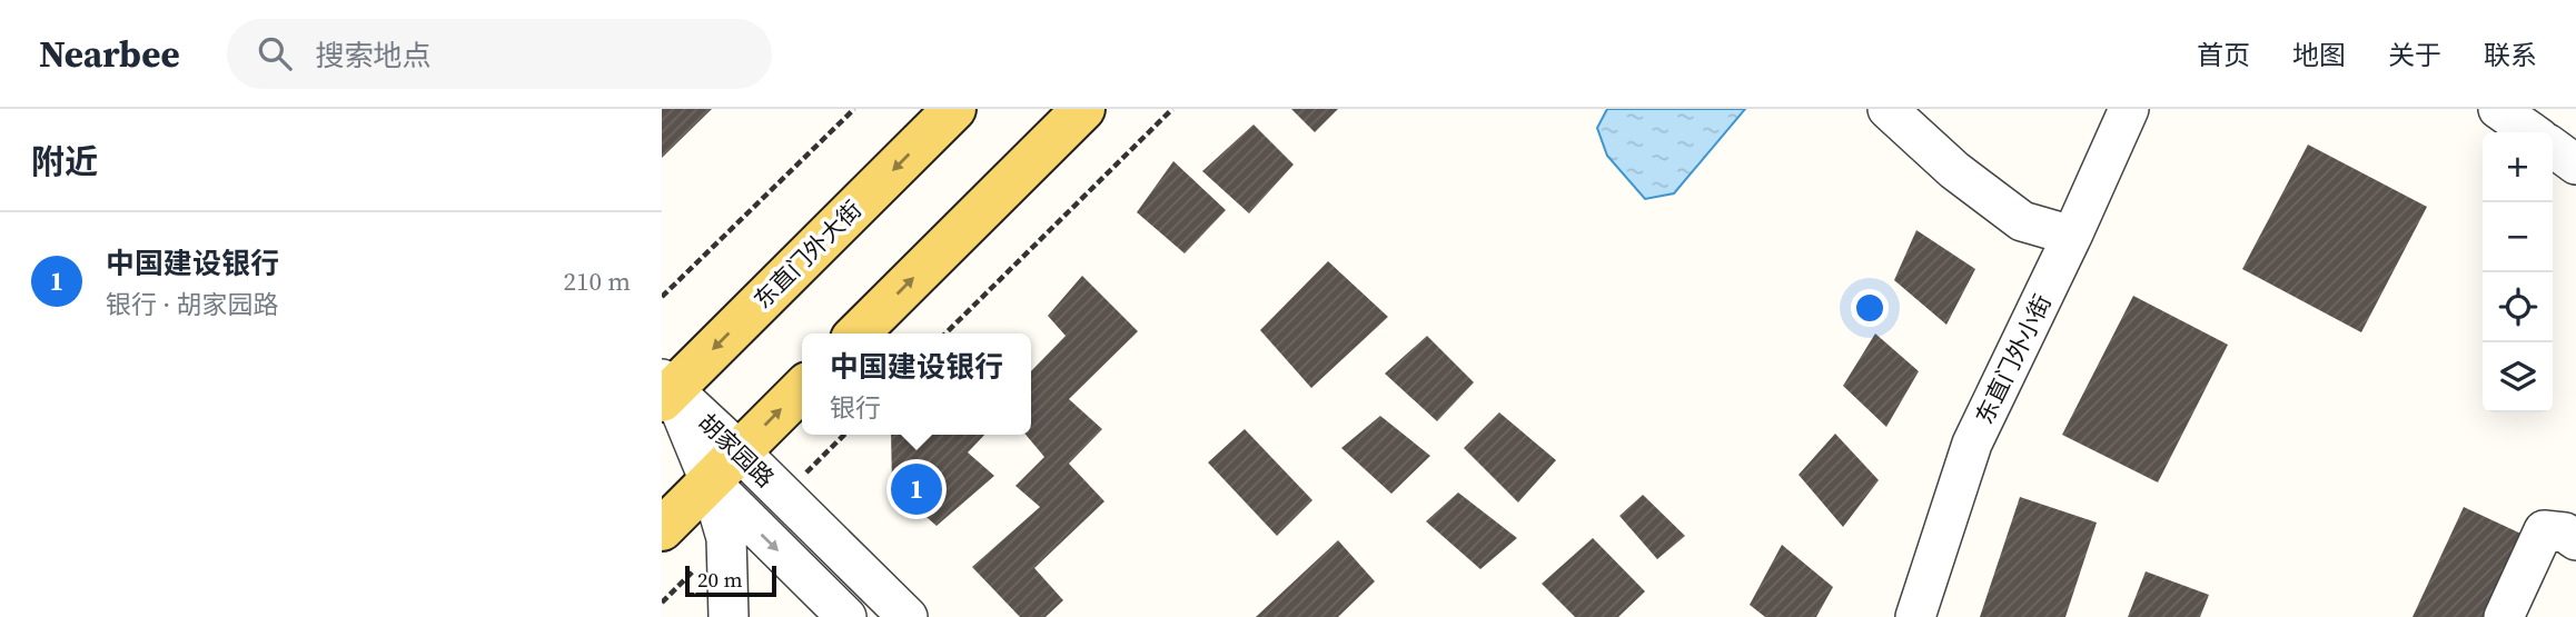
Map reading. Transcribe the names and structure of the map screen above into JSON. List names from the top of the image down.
{
  "streets": {
    "main road": ["东直门外大街"],
    "street": ["东直门外小街", "胡家园路"]
  },
  "crossings": [
    ["东直门外大街", "胡家园路"]
  ],
  "scale_bar": "20 m",
  "page": {
    "header": "Nearbee",
    "search": "搜索地点",
    "nav": [
      "首页",
      "地图",
      "关于",
      "联系"
    ],
    "heading": "附近",
    "map_buttons": ["+", "−"],
    "list": [
      {
        "mark": "1",
        "name": "中国建设银行",
        "note": "银行 · 胡家园路",
        "value": "210 m"
      }
    ],
    "popup": ["中国建设银行", "银行"],
    "pins": "1",
    "scale": "20 m"
  }
}
